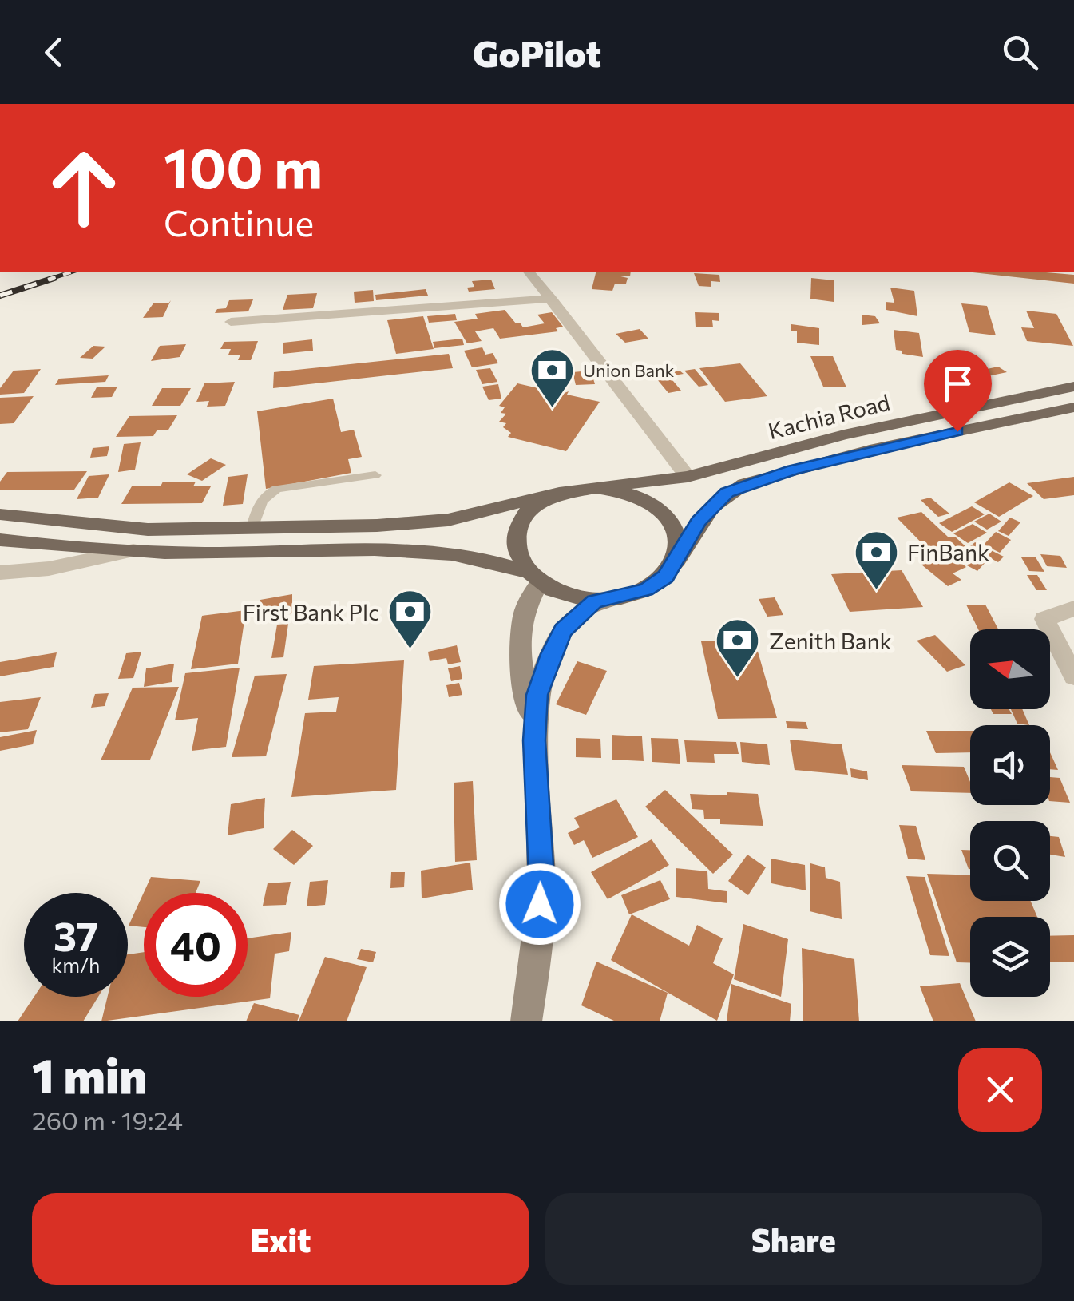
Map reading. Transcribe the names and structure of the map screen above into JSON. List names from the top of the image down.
{
  "streets": {
    "main road": ["Kachia Road"]
  },
  "places": {
    "bank": [
      "Union Bank",
      "FinBank",
      "First Bank Plc",
      "Zenith Bank"
    ]
  },
  "north": "left",
  "page": {
    "header": "GoPilot",
    "turn": ["100 m", "Continue"],
    "speed": "37 km/h",
    "limit": "40",
    "heading": ["1 min", "260 m · 19:24"],
    "buttons": ["Exit", "Share"]
  }
}
